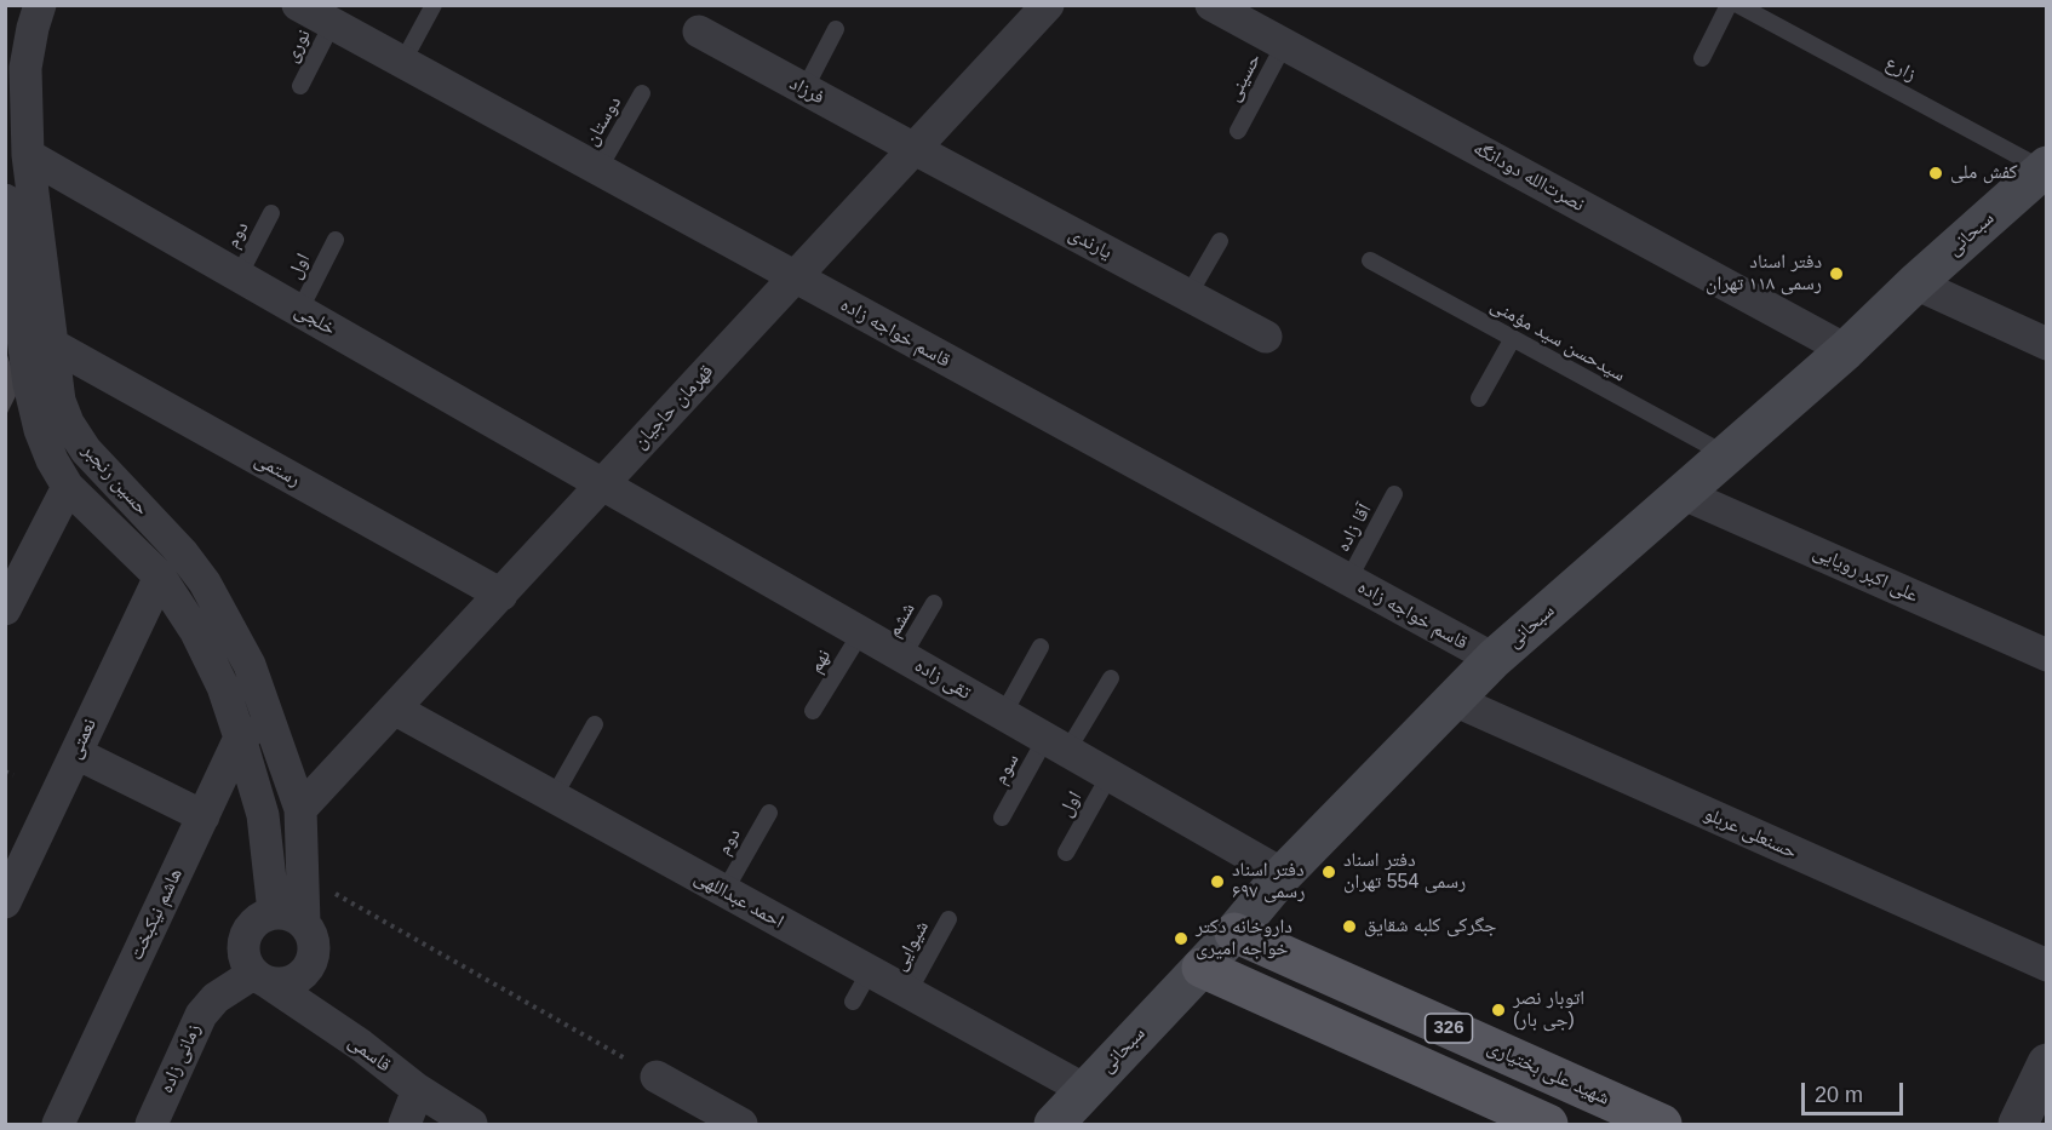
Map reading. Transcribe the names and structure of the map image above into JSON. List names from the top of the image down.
{
  "streets": {
    "main road": ["سبحانی", "326", "شهید علی بختیاری"],
    "street": [
      "فرزاد",
      "نصرت‌الله دودانگه",
      "یارندی",
      "خلجی",
      "قاسم خواجه زاده",
      "قهرمان حاجیان",
      "رستمی",
      "حسین رنجبر",
      "علی اکبر رویایی",
      "تقی زاده",
      "نعمتی",
      "حسنعلی عربلو",
      "احمد عبداللهی",
      "هاشم نیکبخت",
      "قاسمی",
      "زمانی زاده"
    ],
    "lane": [
      "نوری",
      "زارع",
      "حسینی",
      "دوستان",
      "دوم",
      "اول",
      "سیدحسن سید مؤمنی",
      "آقا زاده",
      "ششم",
      "نهم",
      "سوم",
      "شیوایی"
    ]
  },
  "crossings": [
    ["نوری", "قاسم خواجه زاده"],
    ["زارع", "سبحانی"],
    ["حسینی", "نصرت‌الله دودانگه"],
    ["فرزاد", "یارندی"],
    ["فرزاد", "قهرمان حاجیان"],
    ["دوستان", "قاسم خواجه زاده"],
    ["نصرت‌الله دودانگه", "سبحانی"],
    ["سبحانی", "قاسم خواجه زاده"],
    ["سبحانی", "سیدحسن سید مؤمنی"],
    ["سبحانی", "علی اکبر رویایی"],
    ["سبحانی", "تقی زاده"],
    ["سبحانی", "حسنعلی عربلو"],
    ["سبحانی", "احمد عبداللهی"],
    ["سبحانی", "326"],
    ["سبحانی", "شهید علی بختیاری"],
    ["دوم", "خلجی"],
    ["دوم", "احمد عبداللهی"],
    ["یارندی", "قهرمان حاجیان"],
    ["اول", "خلجی"],
    ["اول", "تقی زاده"],
    ["خلجی", "قهرمان حاجیان"],
    ["خلجی", "حسین رنجبر"],
    ["خلجی", "تقی زاده"],
    ["قاسم خواجه زاده", "قهرمان حاجیان"],
    ["قاسم خواجه زاده", "آقا زاده"],
    ["قهرمان حاجیان", "رستمی"],
    ["قهرمان حاجیان", "حسین رنجبر"],
    ["قهرمان حاجیان", "تقی زاده"],
    ["قهرمان حاجیان", "احمد عبداللهی"],
    ["رستمی", "حسین رنجبر"],
    ["حسین رنجبر", "نعمتی"],
    ["حسین رنجبر", "هاشم نیکبخت"],
    ["حسین رنجبر", "قاسمی"],
    ["حسین رنجبر", "زمانی زاده"],
    ["ششم", "تقی زاده"],
    ["نهم", "تقی زاده"],
    ["تقی زاده", "سوم"],
    ["احمد عبداللهی", "شیوایی"],
    ["قاسمی", "زمانی زاده"]
  ],
  "places": [
    "کفش ملی",
    "دفتر اسناد رسمی ۱۱۸ تهران",
    "دفتر اسناد رسمی 554 تهران",
    "دفتر اسناد رسمی ۶۹۷",
    "جگرکی کلبه شقایق",
    "داروخانه دکتر خواجه امیری",
    "اتوبار نصر (جی بار)"
  ],
  "scale_bar": "20 m"
}
